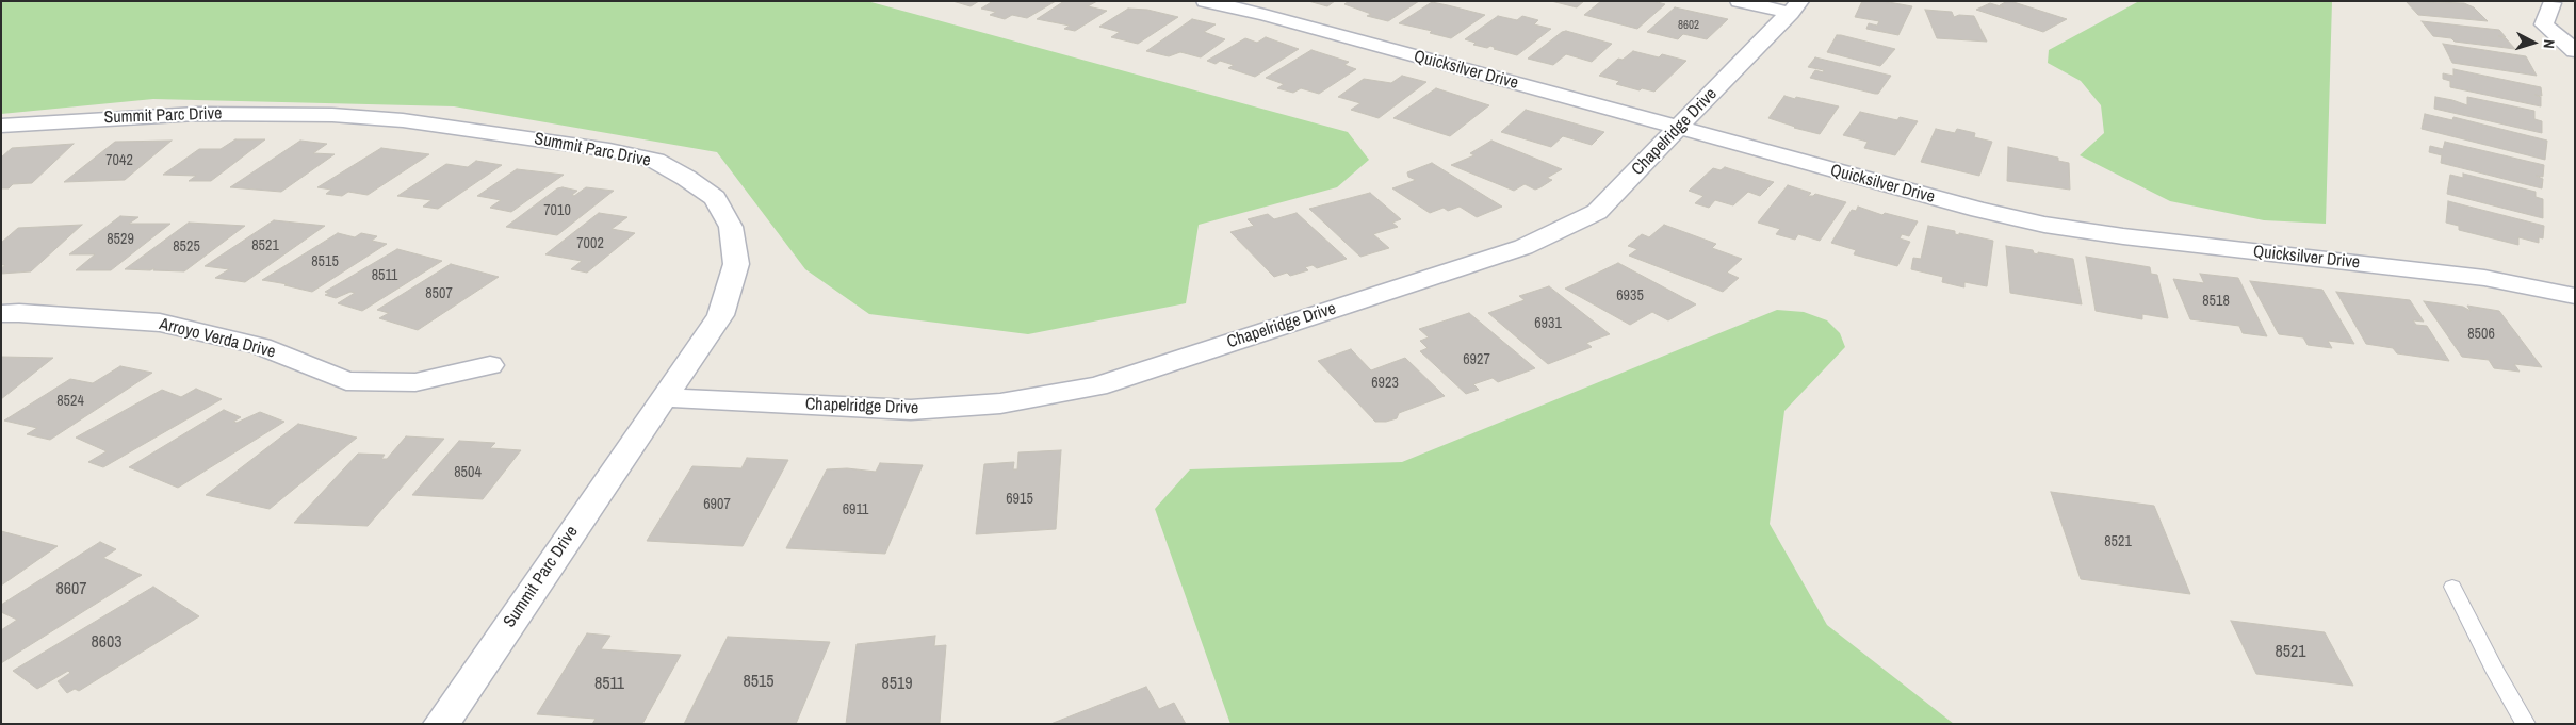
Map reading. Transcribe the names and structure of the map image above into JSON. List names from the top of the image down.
{
  "streets": {
    "street": [
      "Quicksilver Drive",
      "Summit Parc Drive",
      "Chapelridge Drive",
      "Arroyo Verda Drive"
    ]
  },
  "crossings": [
    ["Quicksilver Drive", "Chapelridge Drive"],
    ["Summit Parc Drive", "Chapelridge Drive"]
  ],
  "house_numbers": [
    "8602",
    "7042",
    "7010",
    "8529",
    "7002",
    "8521",
    "8525",
    "8515",
    "8511",
    "8507",
    "6935",
    "8518",
    "6931",
    "8506",
    "6927",
    "6923",
    "8524",
    "8504",
    "6915",
    "6907",
    "6911",
    "8521",
    "8607",
    "8603",
    "8521",
    "8515",
    "8511",
    "8519"
  ],
  "north": "right"
}
